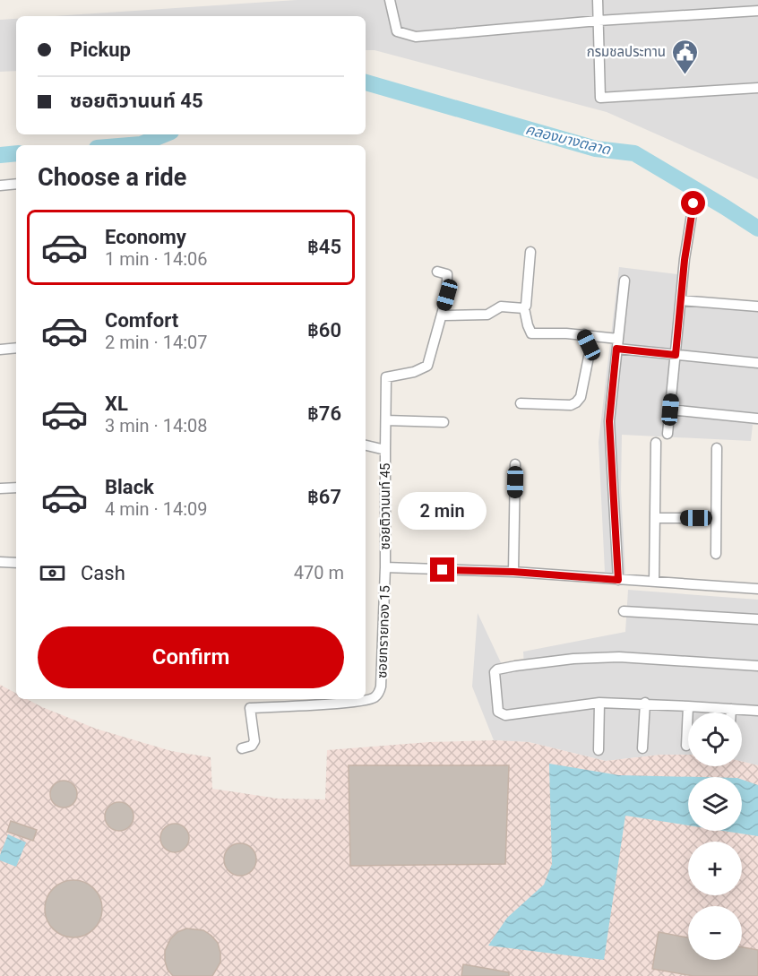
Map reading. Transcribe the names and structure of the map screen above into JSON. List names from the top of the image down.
{
  "streets": {
    "street": ["ซอยติวานนท์ 45", "ซอยทรายทอง 15"]
  },
  "crossings": [
    ["ซอยติวานนท์ 45", "ซอยทรายทอง 15"]
  ],
  "water": ["คลองบางตลาด"],
  "places": {
    "public building": ["กรมชลประทาน"]
  },
  "page": {
    "banner": ["Pickup", "ซอยติวานนท์ 45"],
    "heading": "Choose a ride",
    "list": [
      {
        "name": "Economy",
        "note": "1 min · 14:06",
        "value": "฿45"
      },
      {
        "name": "Comfort",
        "note": "2 min · 14:07",
        "value": "฿60"
      },
      {
        "name": "XL",
        "note": "3 min · 14:08",
        "value": "฿76"
      },
      {
        "name": "Black",
        "note": "4 min · 14:09",
        "value": "฿67"
      }
    ],
    "bubble": "2 min",
    "pay": ["Cash", "470 m"],
    "buttons": "Confirm",
    "map_buttons": ["+", "−"]
  }
}
